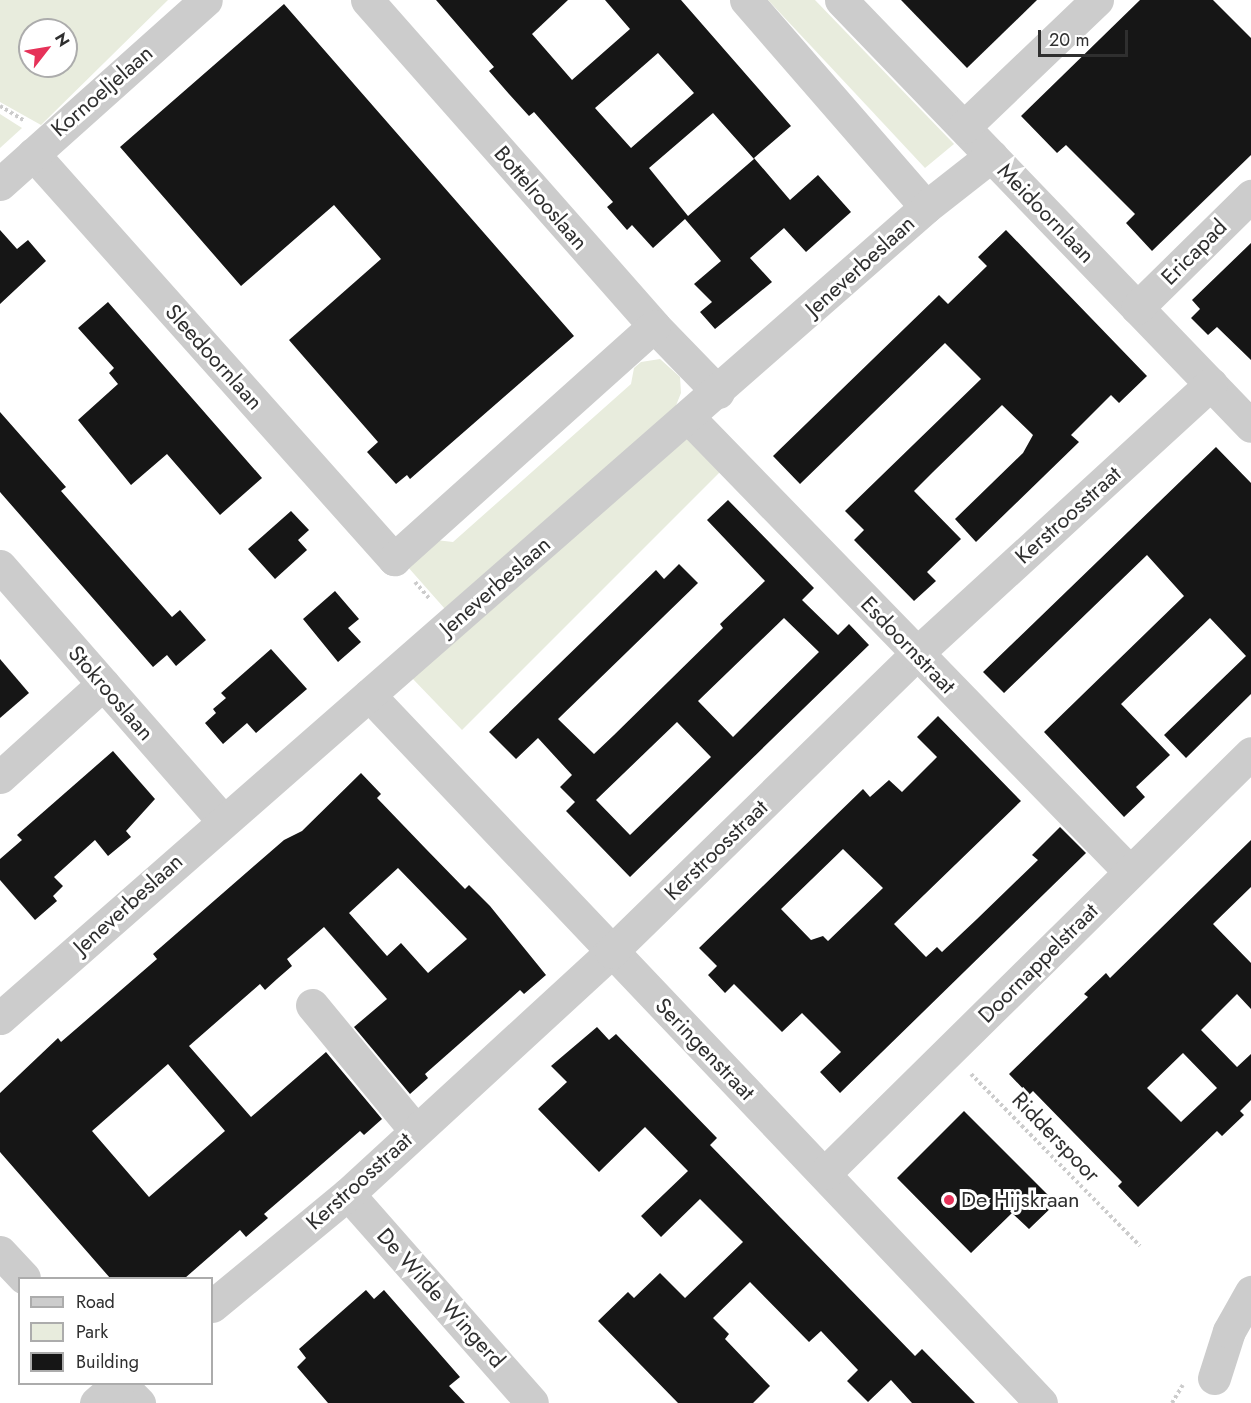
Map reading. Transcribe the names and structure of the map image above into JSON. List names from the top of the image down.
{
  "streets": {
    "street": [
      "Kornoeljelaan",
      "Bottelrooslaan",
      "Meidoornlaan",
      "Ericapad",
      "Jeneverbeslaan",
      "Sleedoornlaan",
      "Kerstroosstraat",
      "Esdoornstraat",
      "Stokrooslaan",
      "Doornappelstraat",
      "Seringenstraat",
      "De Wilde Wingerd"
    ],
    "path": ["Ridderspoor"]
  },
  "crossings": [
    ["Kornoeljelaan", "Sleedoornlaan"],
    ["Bottelrooslaan", "Jeneverbeslaan"],
    ["Meidoornlaan", "Ericapad"],
    ["Meidoornlaan", "Jeneverbeslaan"],
    ["Meidoornlaan", "Kerstroosstraat"],
    ["Jeneverbeslaan", "Esdoornstraat"],
    ["Jeneverbeslaan", "Stokrooslaan"],
    ["Jeneverbeslaan", "Seringenstraat"],
    ["Kerstroosstraat", "Esdoornstraat"],
    ["Kerstroosstraat", "Seringenstraat"],
    ["Kerstroosstraat", "De Wilde Wingerd"],
    ["Esdoornstraat", "Doornappelstraat"],
    ["Doornappelstraat", "Seringenstraat"],
    ["Doornappelstraat", "Ridderspoor"]
  ],
  "places": ["De Hijskraan"],
  "legend": ["Road", "Park", "Building"],
  "scale_bar": "20 m",
  "north": "top right"
}
